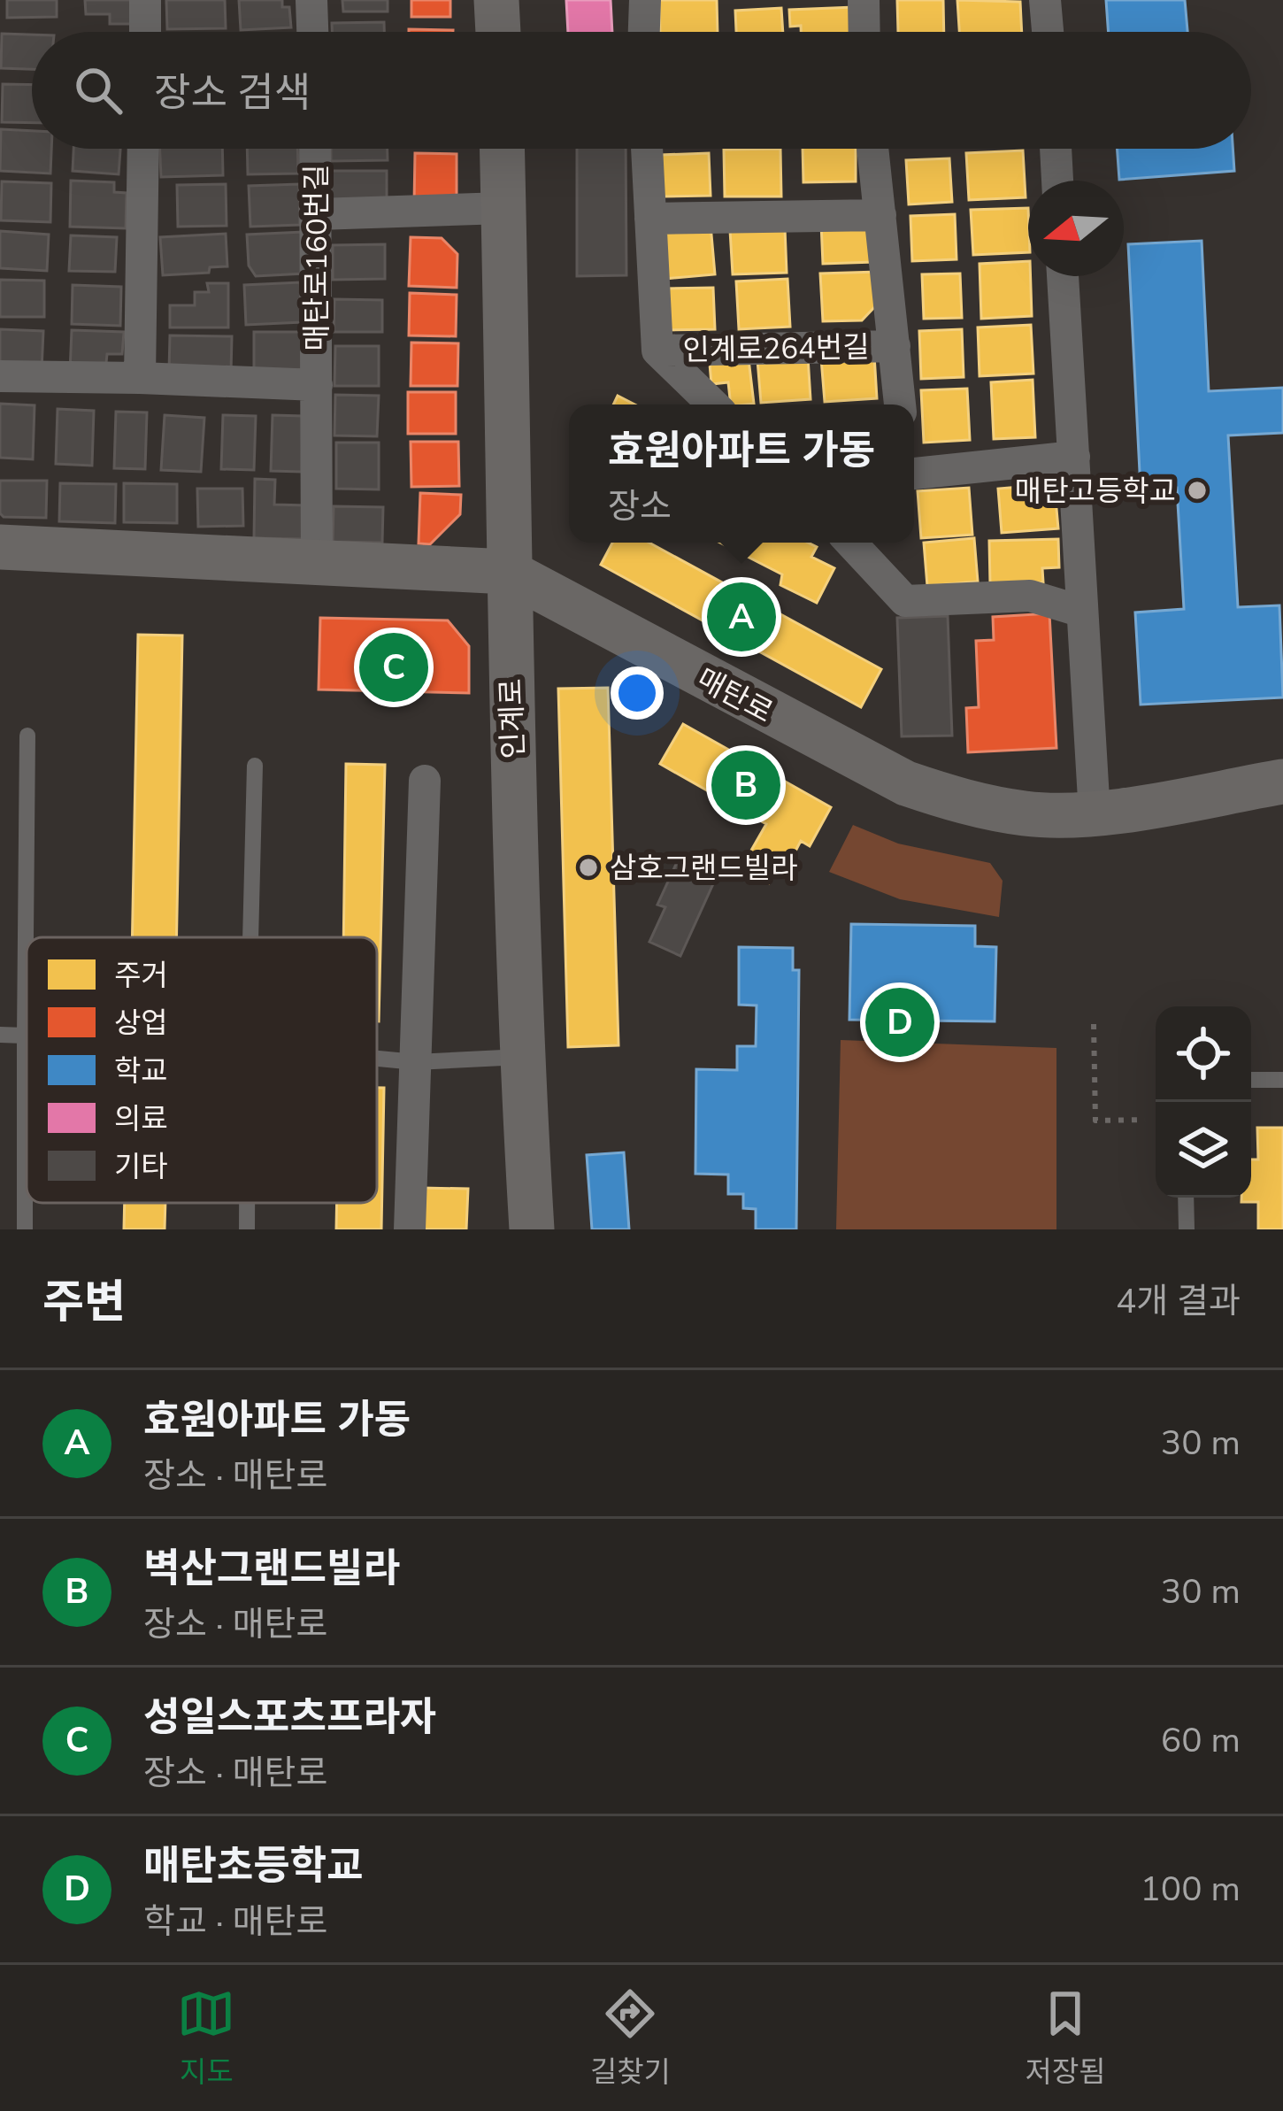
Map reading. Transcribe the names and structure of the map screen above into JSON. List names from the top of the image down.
{
  "streets": {
    "street": [
      "매탄로160번길",
      "인계로264번길",
      "매탄로",
      "인계로"
    ]
  },
  "crossings": [
    ["매탄로160번길", "매탄로"],
    ["매탄로", "인계로"]
  ],
  "places": ["매탄고등학교", "삼호그랜드빌라"],
  "legend": [
    "주거",
    "상업",
    "학교",
    "의료",
    "기타"
  ],
  "north": "left",
  "page": {
    "search": "장소 검색",
    "popup": ["효원아파트 가동", "장소"],
    "pins": [
      "A",
      "C",
      "B",
      "D"
    ],
    "heading": ["주변", "4개 결과"],
    "list": [
      {
        "mark": "A",
        "name": "효원아파트 가동",
        "note": "장소 · 매탄로",
        "value": "30 m"
      },
      {
        "mark": "B",
        "name": "벽산그랜드빌라",
        "note": "장소 · 매탄로",
        "value": "30 m"
      },
      {
        "mark": "C",
        "name": "성일스포츠프라자",
        "note": "장소 · 매탄로",
        "value": "60 m"
      },
      {
        "mark": "D",
        "name": "매탄초등학교",
        "note": "학교 · 매탄로",
        "value": "100 m"
      }
    ],
    "nav": ["지도", "길찾기", "저장됨"]
  }
}
